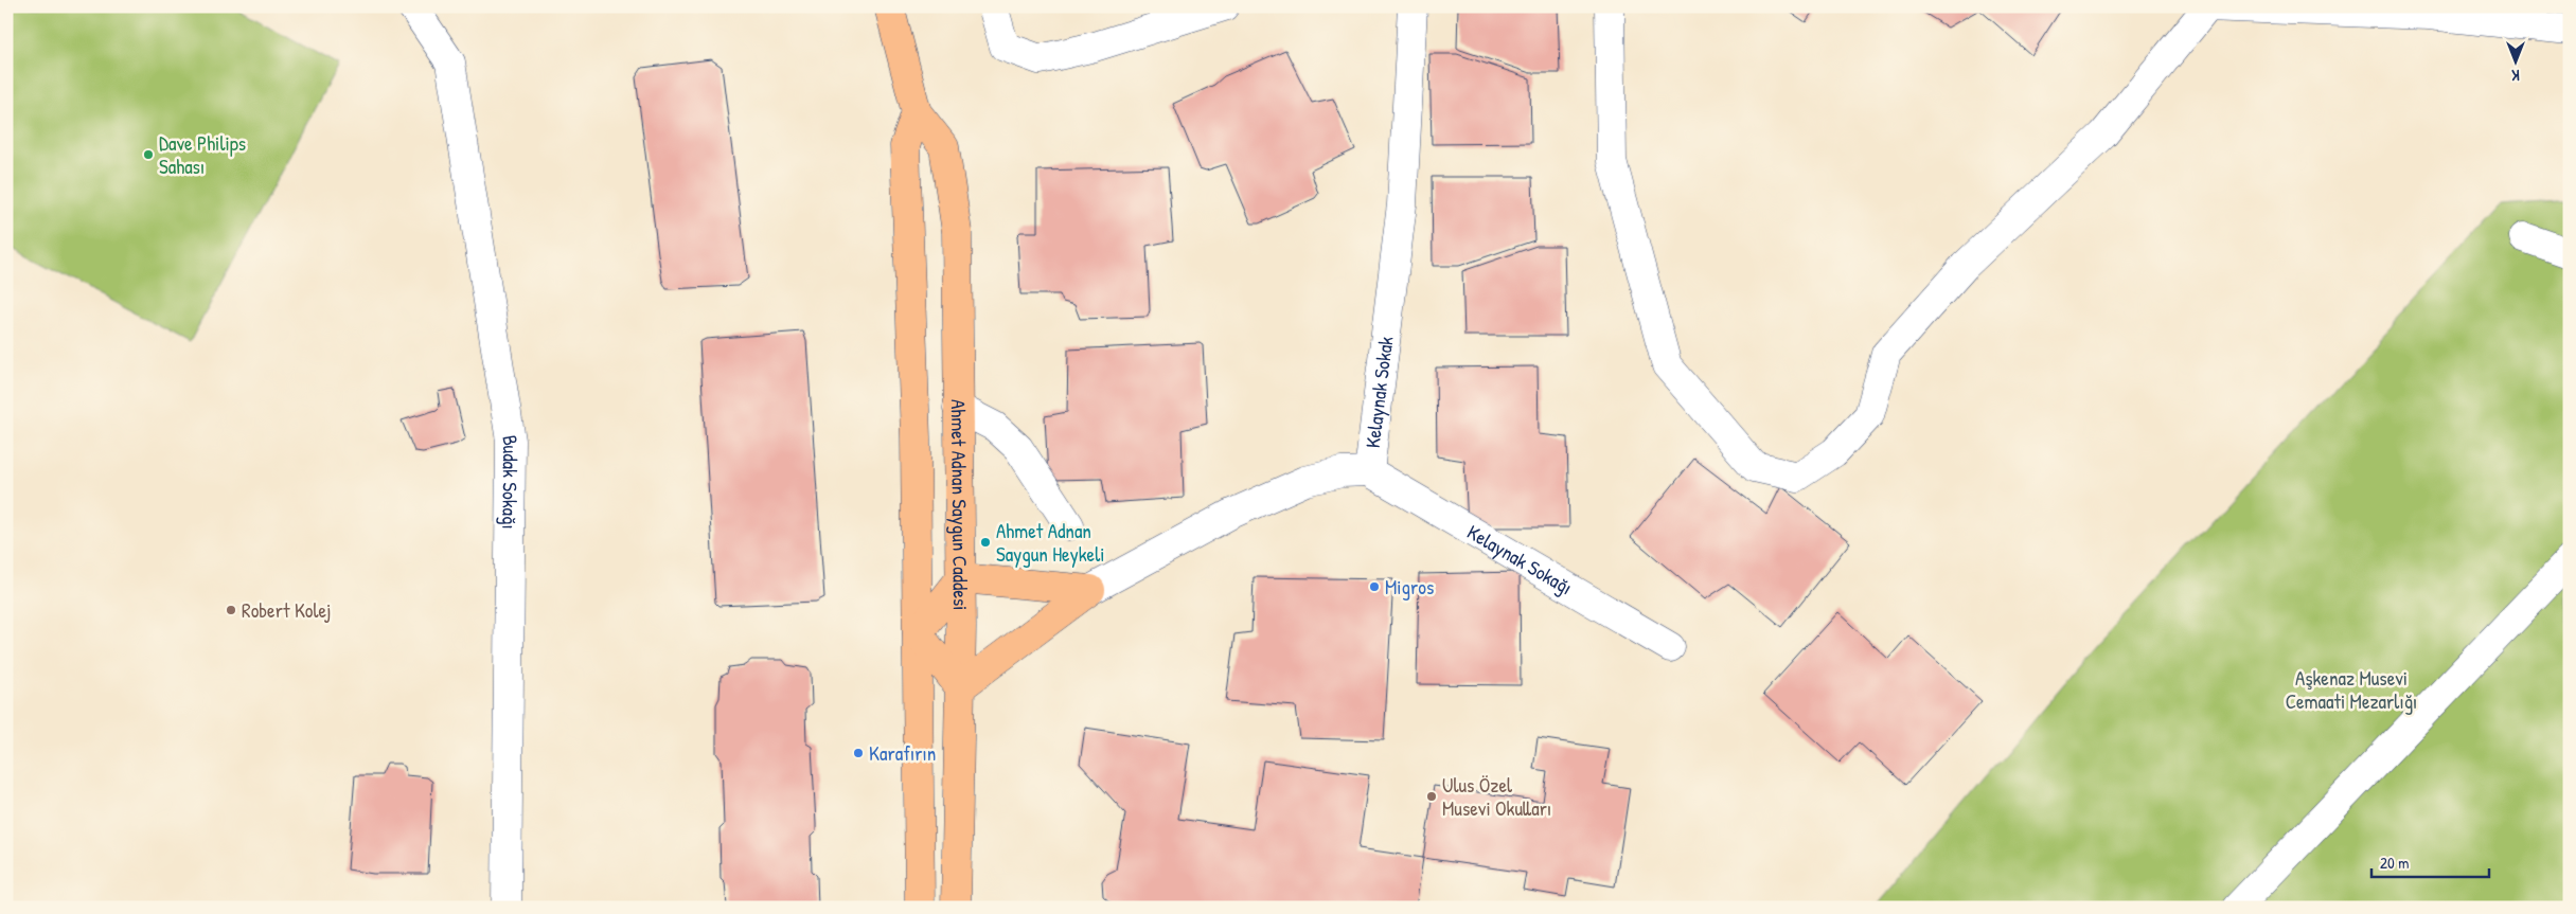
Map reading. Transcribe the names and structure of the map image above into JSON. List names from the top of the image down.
{
  "streets": {
    "main road": ["Ahmet Adnan Saygun Caddesi"],
    "street": ["Kelaynak Sokak", "Budak Sokağı", "Kelaynak Sokağı"]
  },
  "crossings": [
    ["Kelaynak Sokak", "Kelaynak Sokağı"]
  ],
  "parks": ["Aşkenaz Musevi Cemaati Mezarlığı"],
  "places": [
    "Dave Philips Sahası",
    "Ahmet Adnan Saygun Heykeli",
    "Migros",
    "Robert Kolej",
    "Karafırın",
    "Ulus Özel Musevi Okulları"
  ],
  "scale_bar": "20 m",
  "north": "bottom"
}
